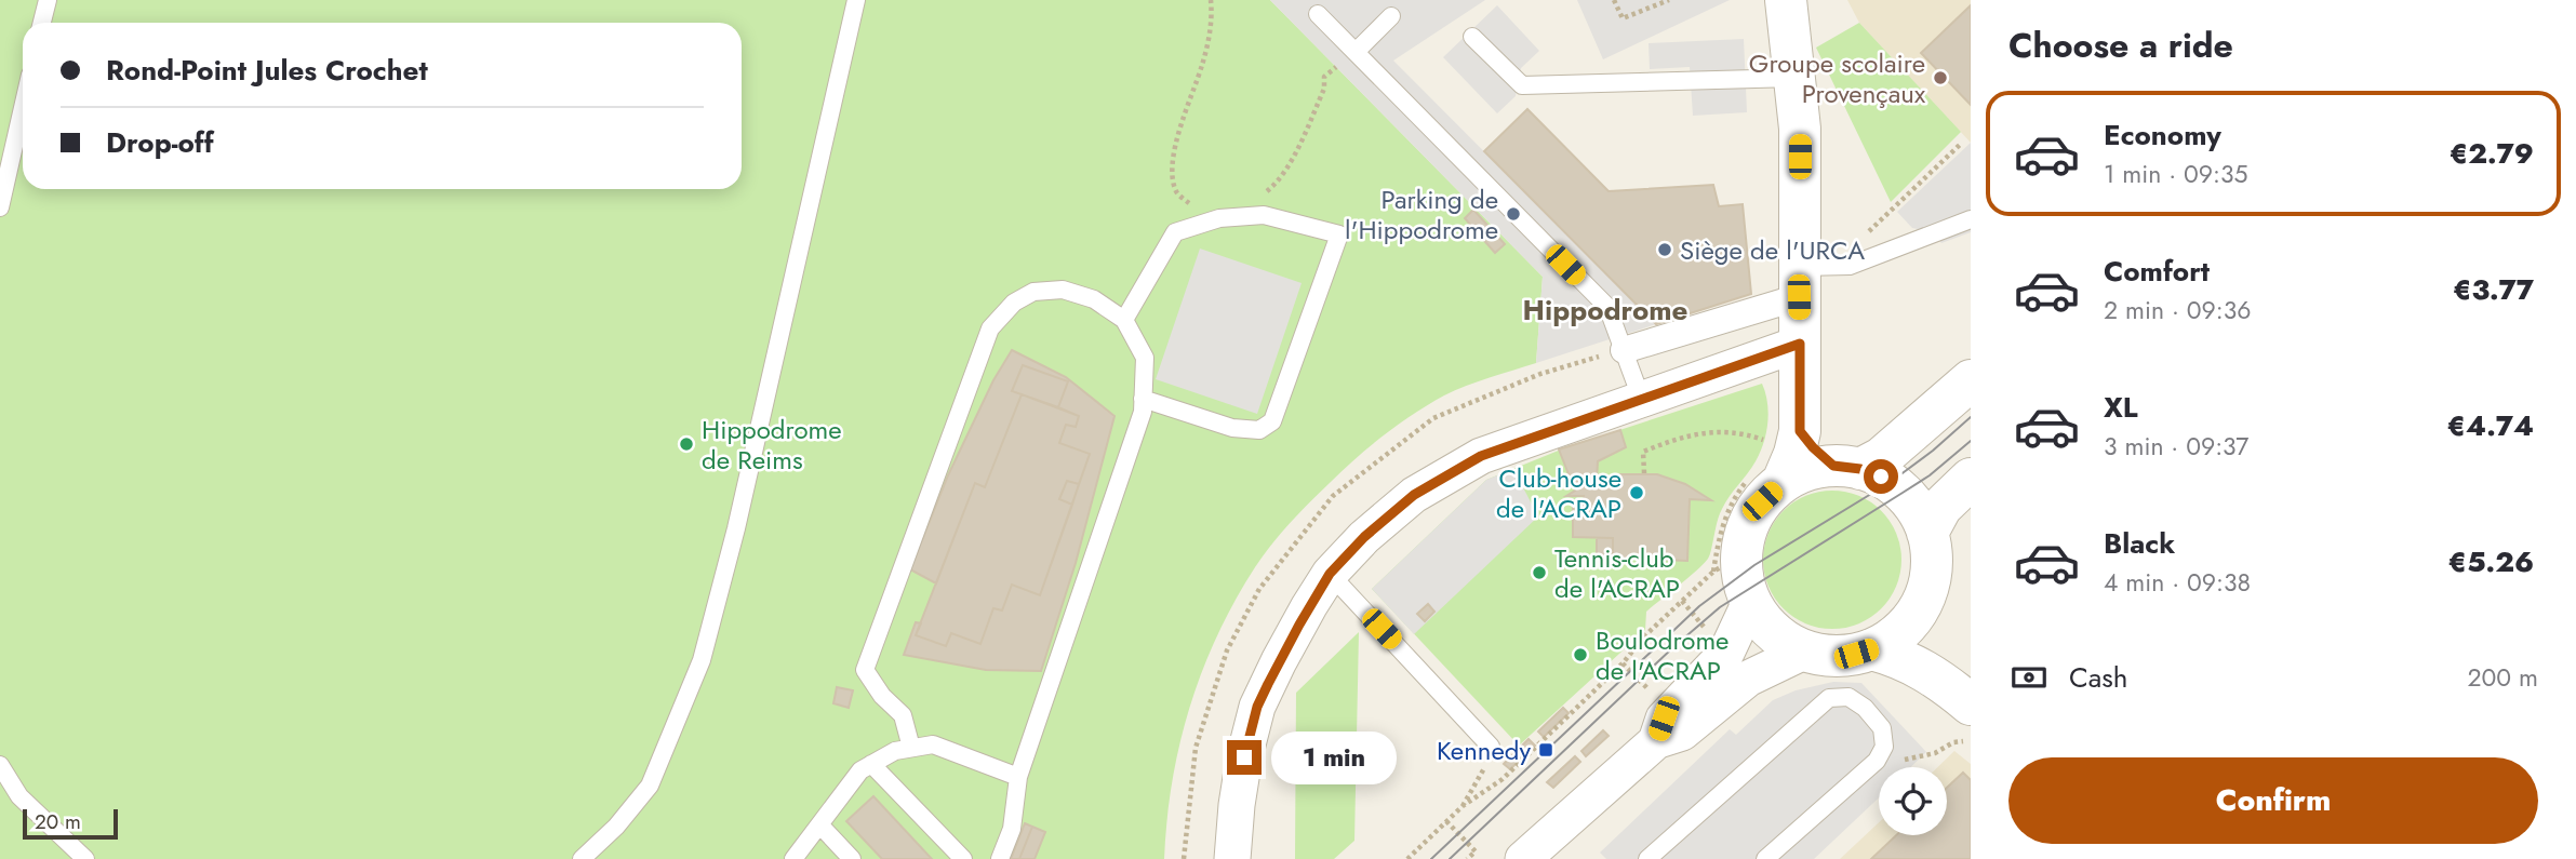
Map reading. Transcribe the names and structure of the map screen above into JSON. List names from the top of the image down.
{
  "districts": ["Hippodrome"],
  "places": {
    "other": [
      "Groupe scolaire Provençaux",
      "Parking de l'Hippodrome",
      "Siège de l'URCA",
      "Hippodrome de Reims",
      "Club-house de l'ACRAP",
      "Tennis-club de l'ACRAP",
      "Boulodrome de l'ACRAP"
    ],
    "transit": ["Kennedy"]
  },
  "scale_bar": "20 m",
  "page": {
    "heading": "Choose a ride",
    "banner": ["Rond-Point Jules Crochet", "Drop-off"],
    "list": [
      {
        "name": "Economy",
        "note": "1 min · 09:35",
        "value": "€2.79"
      },
      {
        "name": "Comfort",
        "note": "2 min · 09:36",
        "value": "€3.77"
      },
      {
        "name": "XL",
        "note": "3 min · 09:37",
        "value": "€4.74"
      },
      {
        "name": "Black",
        "note": "4 min · 09:38",
        "value": "€5.26"
      }
    ],
    "pay": ["Cash", "200 m"],
    "bubble": "1 min",
    "buttons": "Confirm",
    "scale": "20 m"
  }
}
